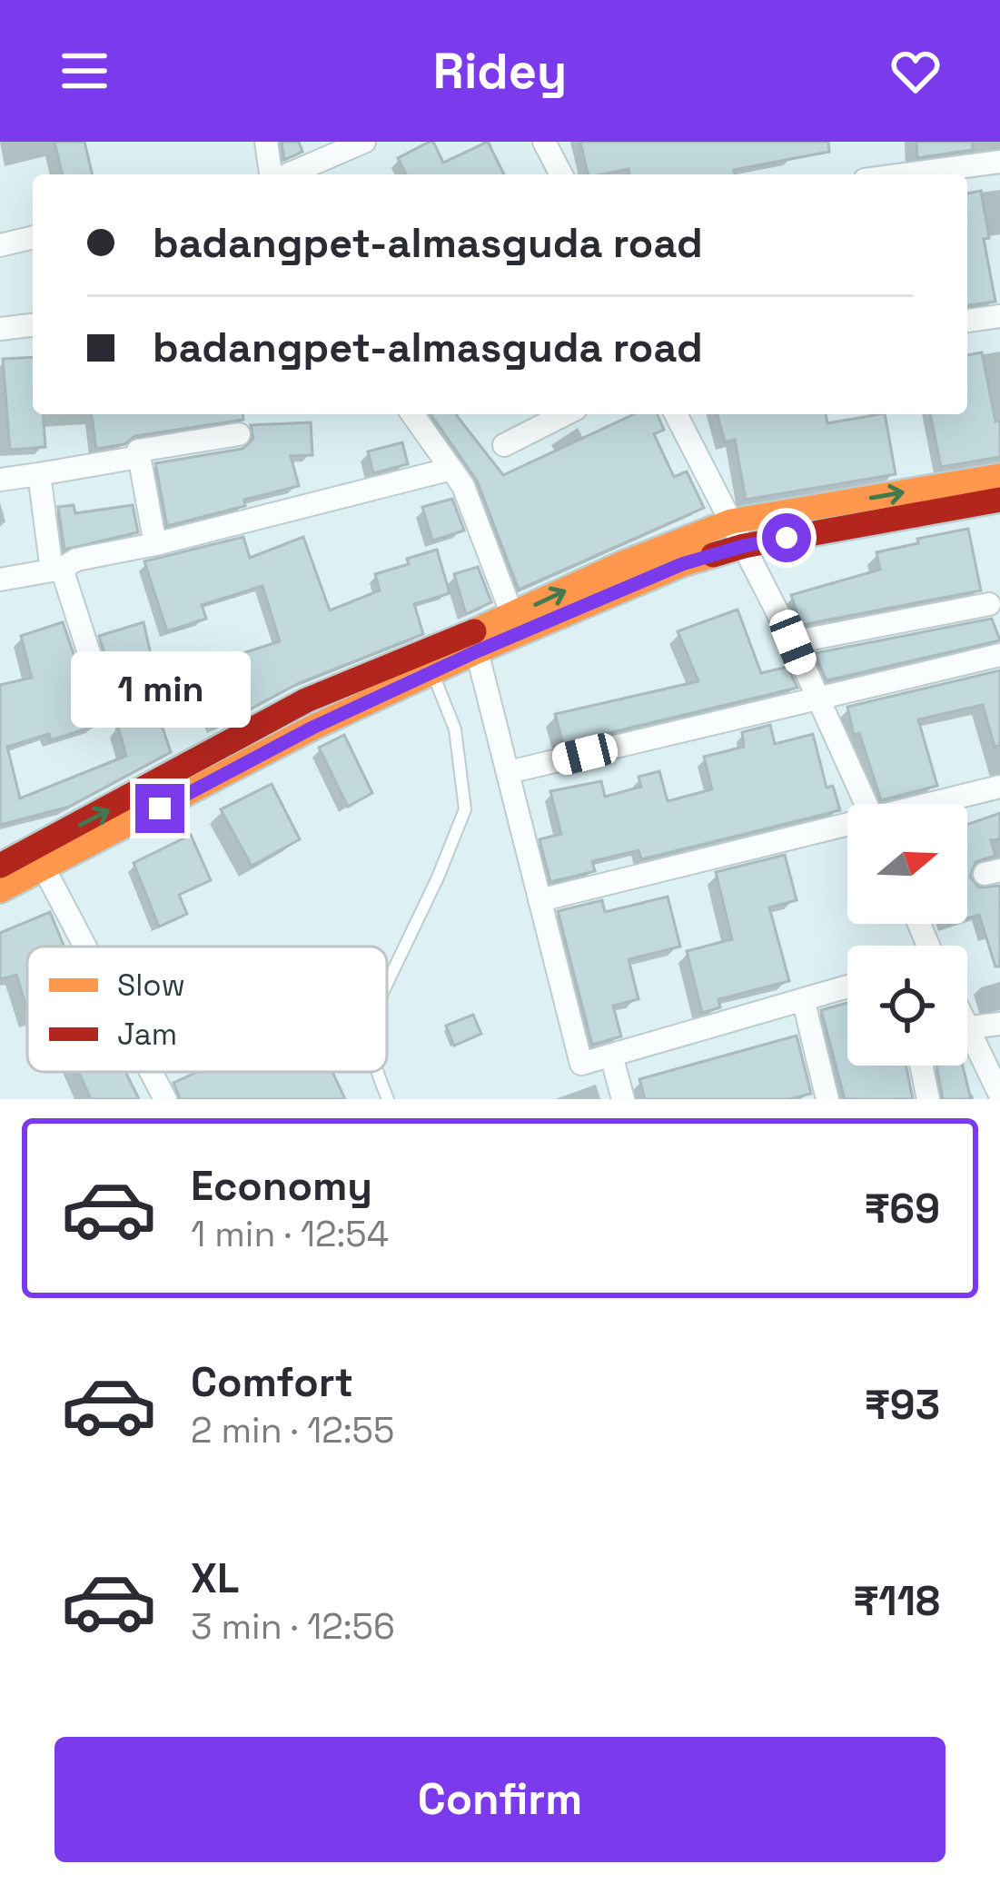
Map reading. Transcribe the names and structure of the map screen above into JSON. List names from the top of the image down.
{
  "legend": ["Slow", "Jam"],
  "north": "right",
  "page": {
    "header": "Ridey",
    "banner": ["badangpet-almasguda road", "badangpet-almasguda road"],
    "bubble": "1 min",
    "list": [
      {
        "name": "Economy",
        "note": "1 min · 12:54",
        "value": "₹69"
      },
      {
        "name": "Comfort",
        "note": "2 min · 12:55",
        "value": "₹93"
      },
      {
        "name": "XL",
        "note": "3 min · 12:56",
        "value": "₹118"
      }
    ],
    "buttons": "Confirm"
  }
}
